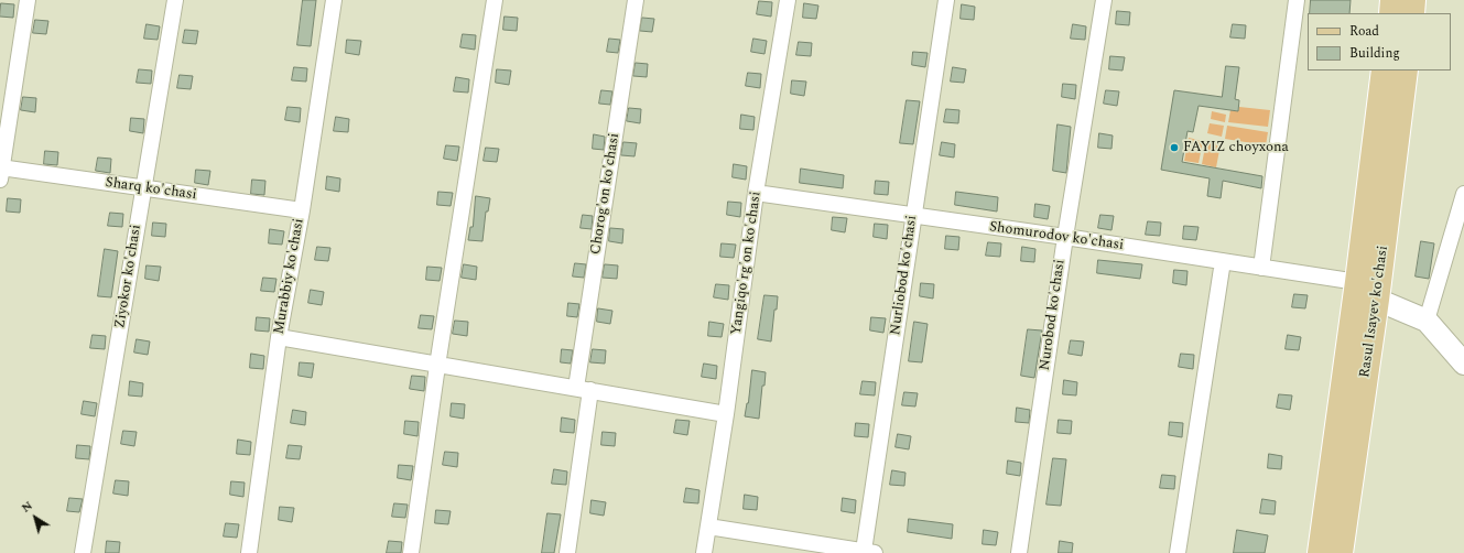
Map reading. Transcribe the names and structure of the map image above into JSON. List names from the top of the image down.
{
  "streets": {
    "main road": ["Rasul Isayev ko'chasi"],
    "street": [
      "Sharq ko'chasi",
      "Chorog'on ko'chasi",
      "Shomurodov ko'chasi",
      "Yangiqo'rg'on ko'chasi",
      "Nurliobod ko'chasi",
      "Ziyokor ko'chasi",
      "Murabbiy ko'chasi",
      "Nurobod ko'chasi"
    ]
  },
  "crossings": [
    ["Sharq ko'chasi", "Ziyokor ko'chasi"],
    ["Sharq ko'chasi", "Murabbiy ko'chasi"],
    ["Shomurodov ko'chasi", "Yangiqo'rg'on ko'chasi"],
    ["Shomurodov ko'chasi", "Nurliobod ko'chasi"],
    ["Shomurodov ko'chasi", "Rasul Isayev ko'chasi"],
    ["Shomurodov ko'chasi", "Nurobod ko'chasi"]
  ],
  "places": ["FAYIZ choyxona"],
  "legend": ["Road", "Building"],
  "north": "top left"
}
